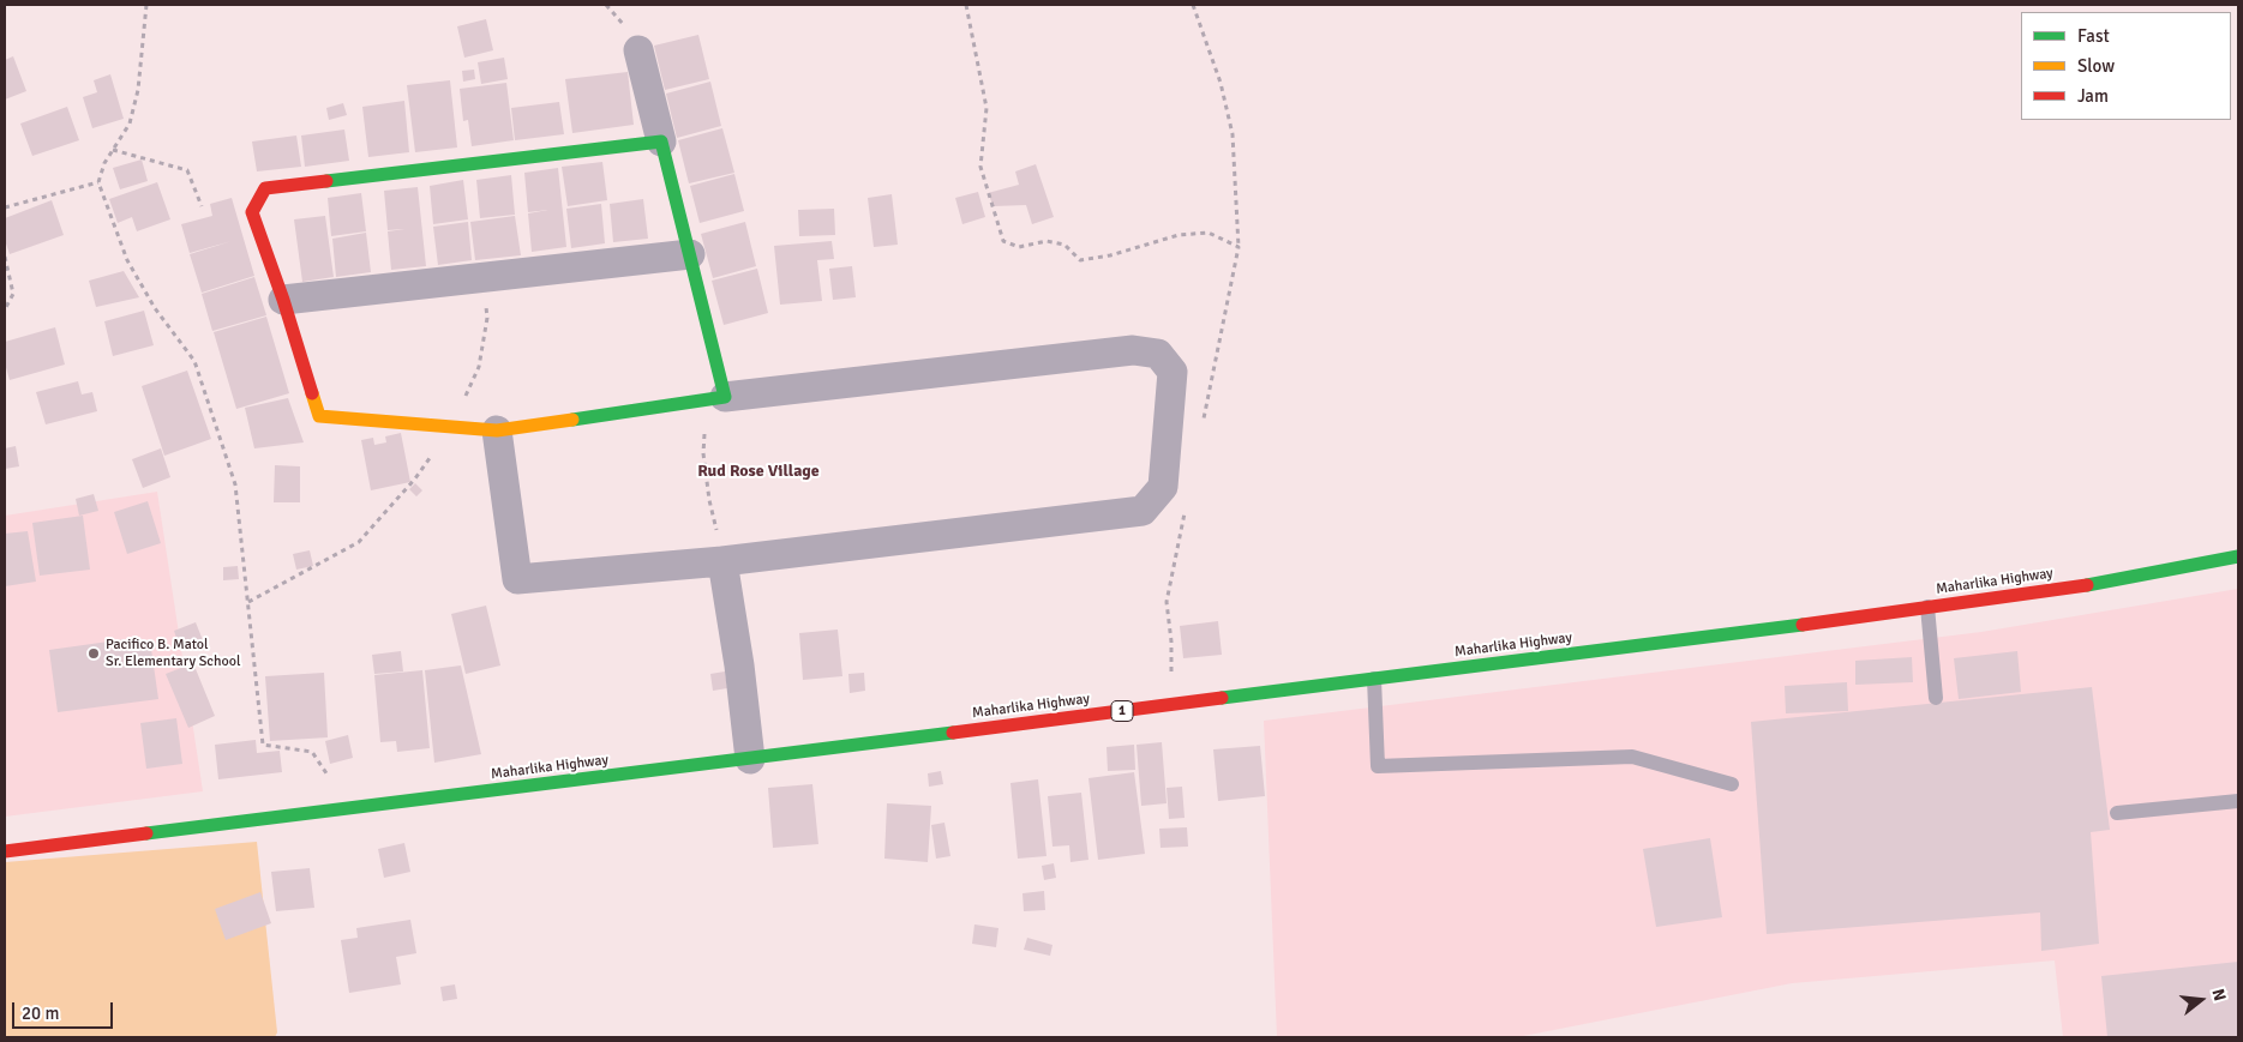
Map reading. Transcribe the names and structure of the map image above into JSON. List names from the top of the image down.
{
  "streets": {
    "main road": ["Maharlika Highway", "1"]
  },
  "districts": ["Rud Rose Village"],
  "places": ["Pacifico B. Matol Sr. Elementary School"],
  "legend": ["Fast", "Slow", "Jam"],
  "scale_bar": "20 m",
  "north": "right"
}
